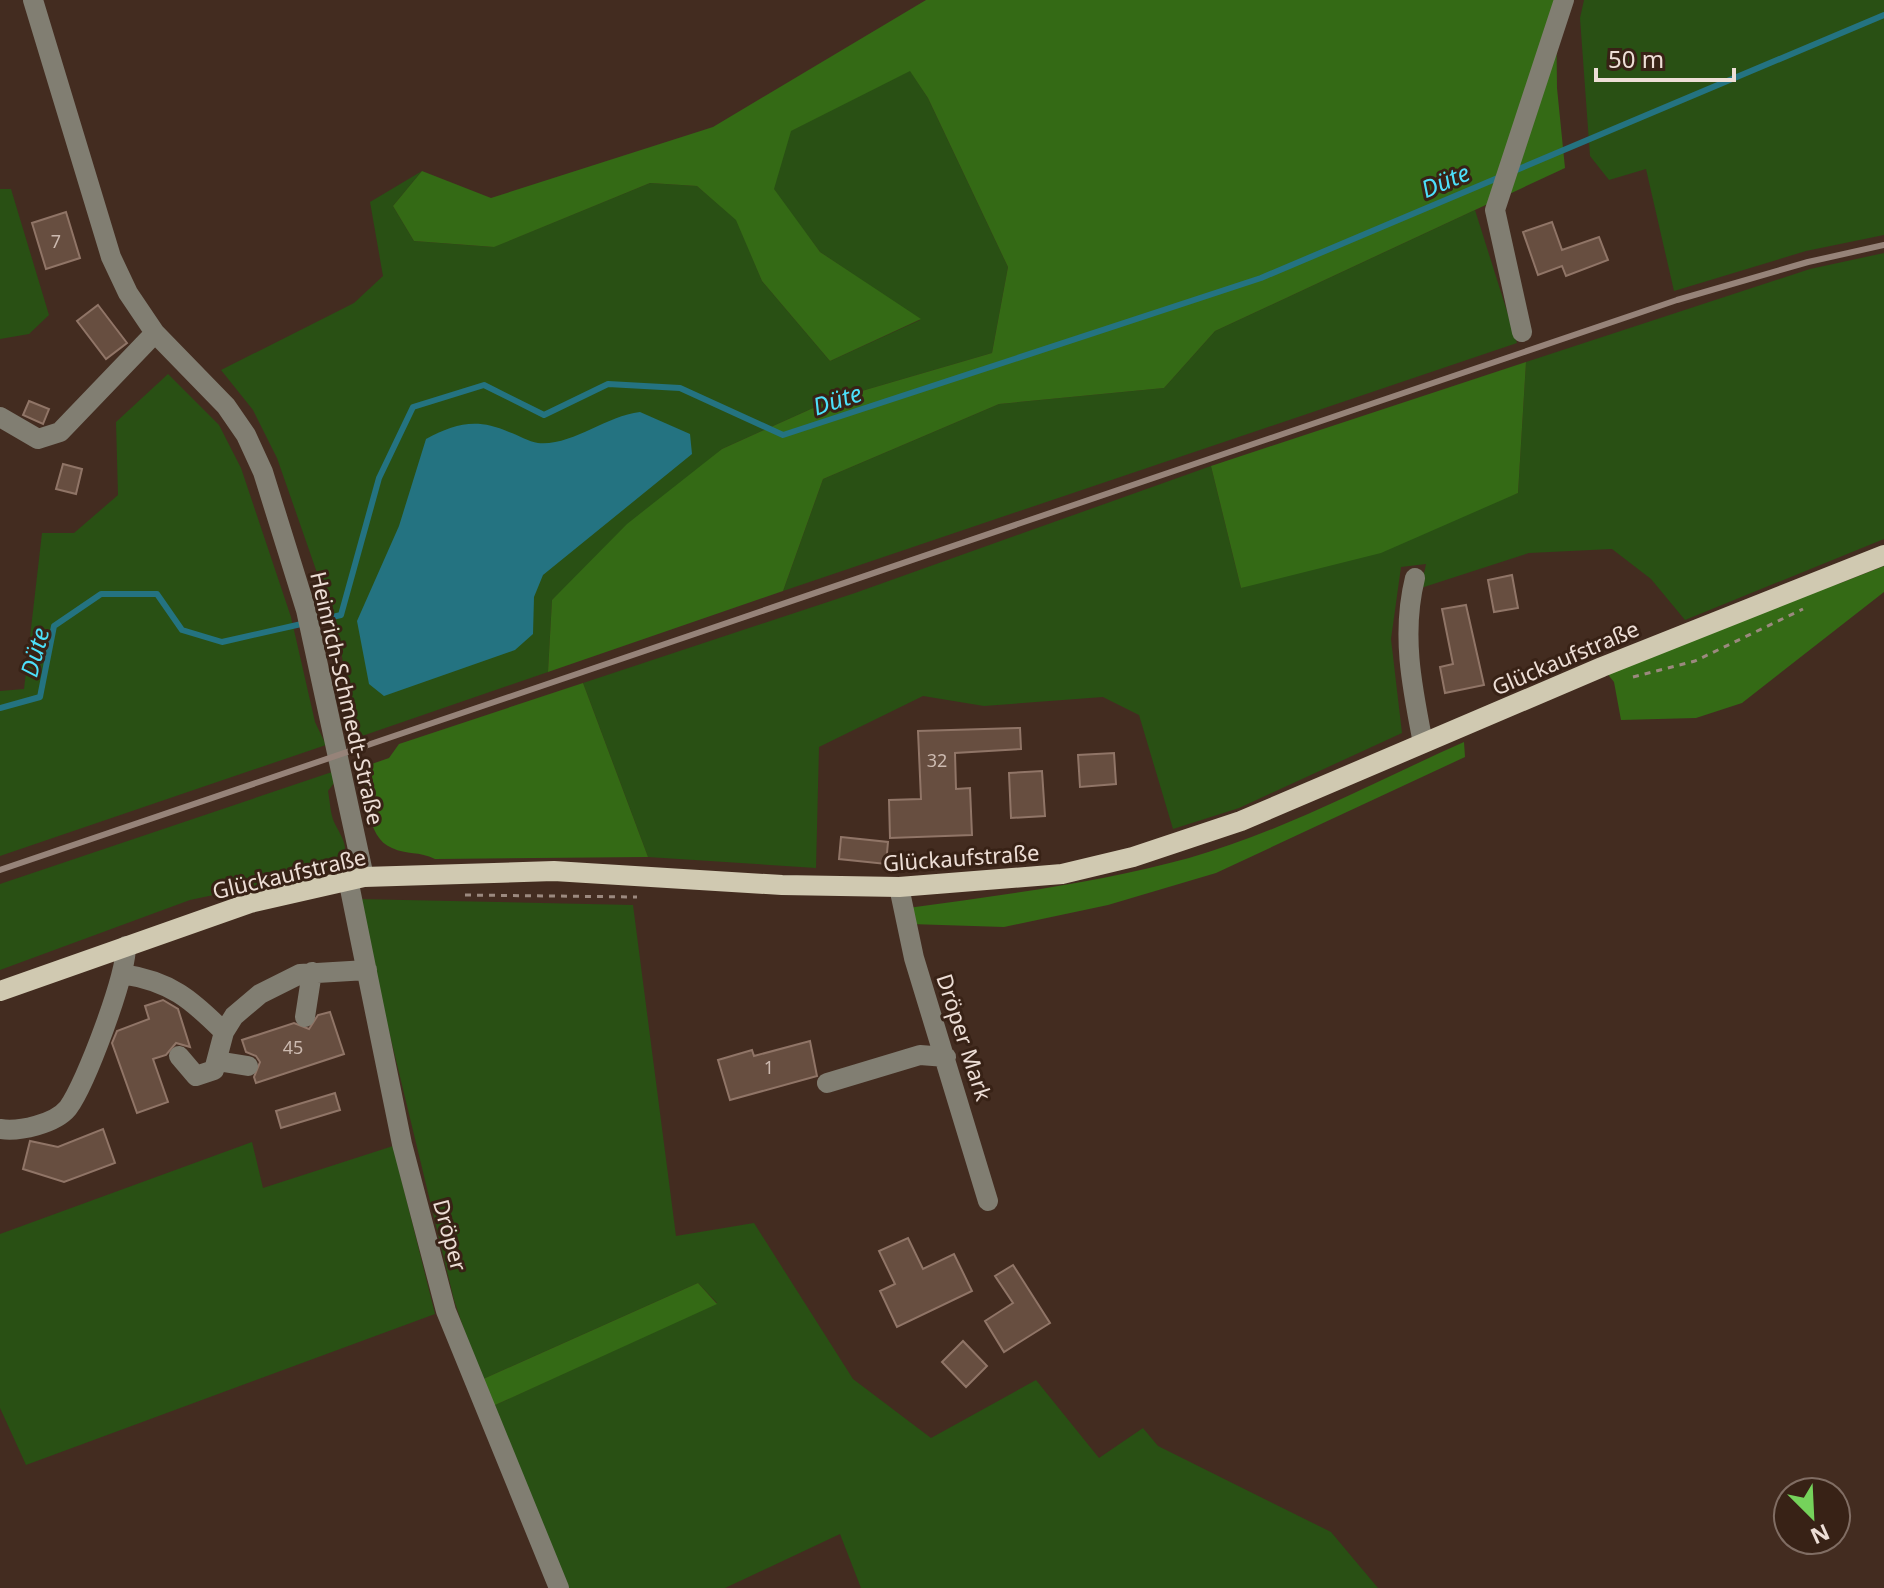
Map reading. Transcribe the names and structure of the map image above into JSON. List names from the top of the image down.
{
  "streets": {
    "main road": ["Glückaufstraße"],
    "street": ["Heinrich-Schmedt-Straße", "Dröper Mark", "Dröper"]
  },
  "crossings": [
    ["Glückaufstraße", "Heinrich-Schmedt-Straße"],
    ["Glückaufstraße", "Dröper Mark"],
    ["Glückaufstraße", "Dröper"],
    ["Heinrich-Schmedt-Straße", "Dröper"]
  ],
  "water": ["Düte"],
  "house_numbers": [
    "7",
    "32",
    "45",
    "1"
  ],
  "scale_bar": "50 m",
  "north": "bottom right"
}
